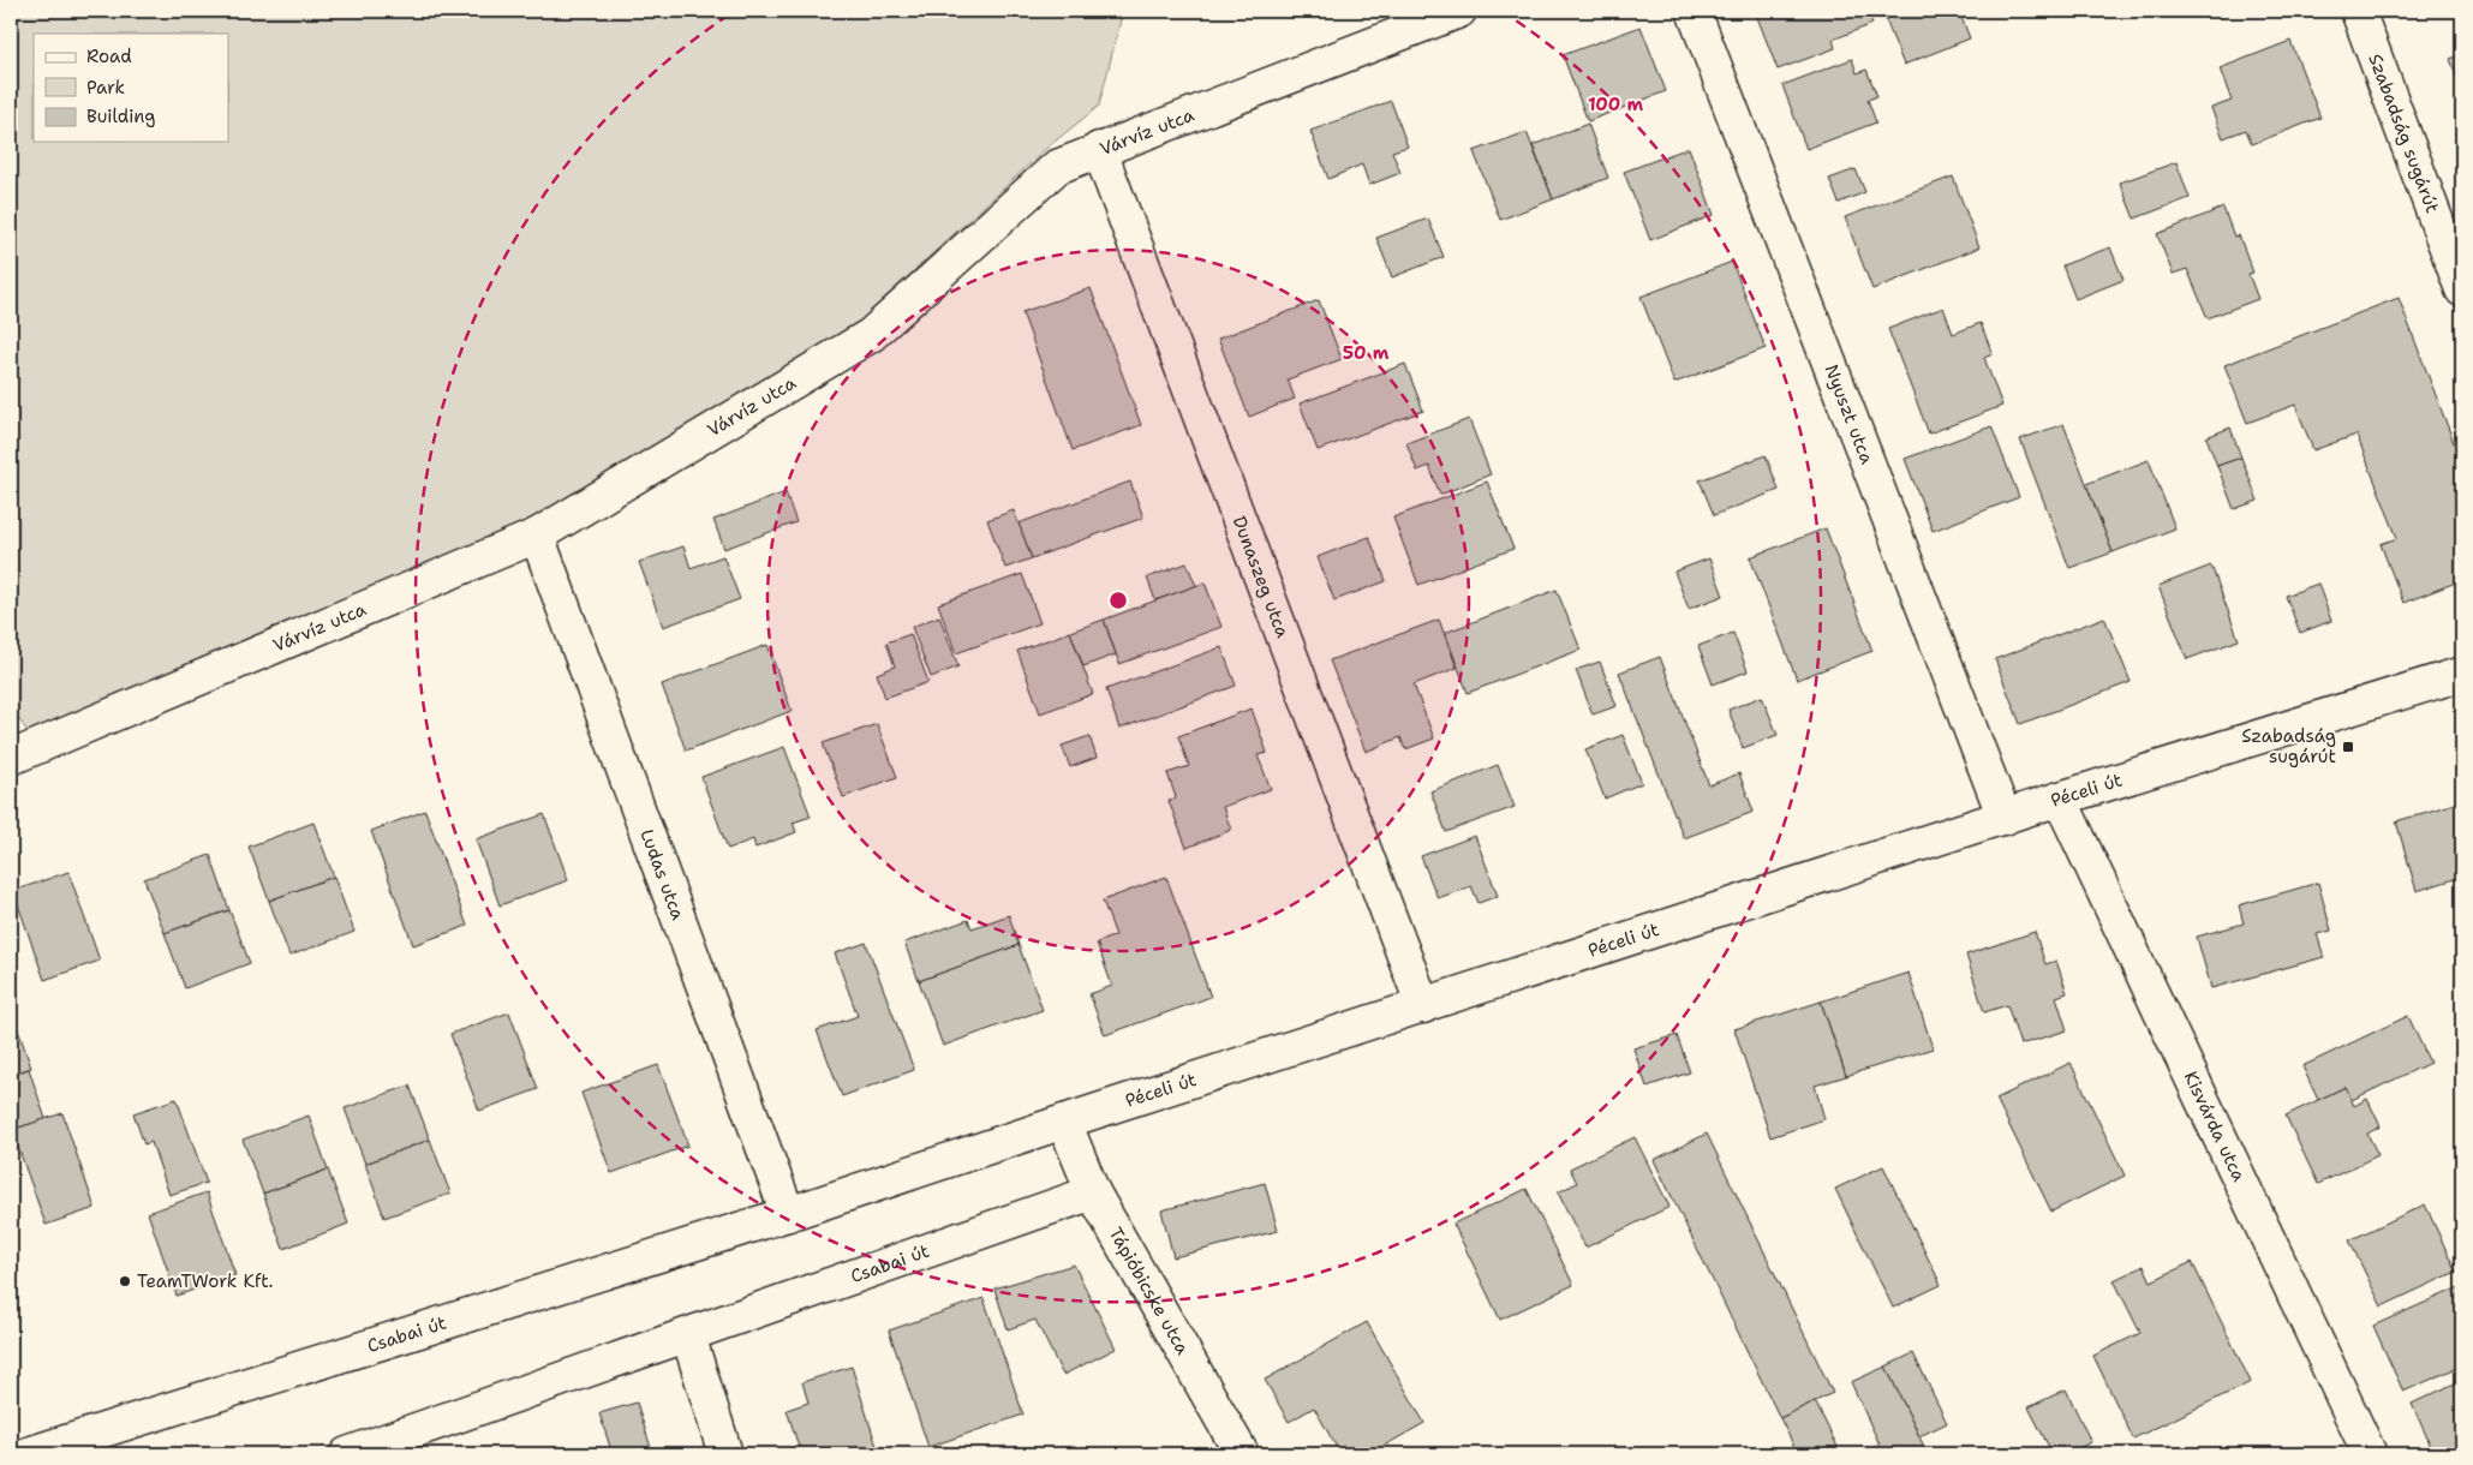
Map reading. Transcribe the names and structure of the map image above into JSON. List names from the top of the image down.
{
  "streets": {
    "street": [
      "Várvíz utca",
      "Szabadság sugárút",
      "Nyuszt utca",
      "Dunaszeg utca",
      "Péceli út",
      "Ludas utca",
      "Kisvárda utca",
      "Csabai út",
      "Tápióbicske utca"
    ]
  },
  "crossings": [
    ["Várvíz utca", "Dunaszeg utca"],
    ["Várvíz utca", "Ludas utca"],
    ["Nyuszt utca", "Péceli út"],
    ["Dunaszeg utca", "Péceli út"],
    ["Péceli út", "Ludas utca"],
    ["Péceli út", "Kisvárda utca"],
    ["Péceli út", "Csabai út"],
    ["Péceli út", "Tápióbicske utca"],
    ["Ludas utca", "Csabai út"],
    ["Csabai út", "Tápióbicske utca"]
  ],
  "places": {
    "transit": ["Szabadság sugárút"],
    "other": ["TeamTWork Kft."]
  },
  "legend": ["Road", "Park", "Building"],
  "rings": ["100 m", "50 m"]
}
